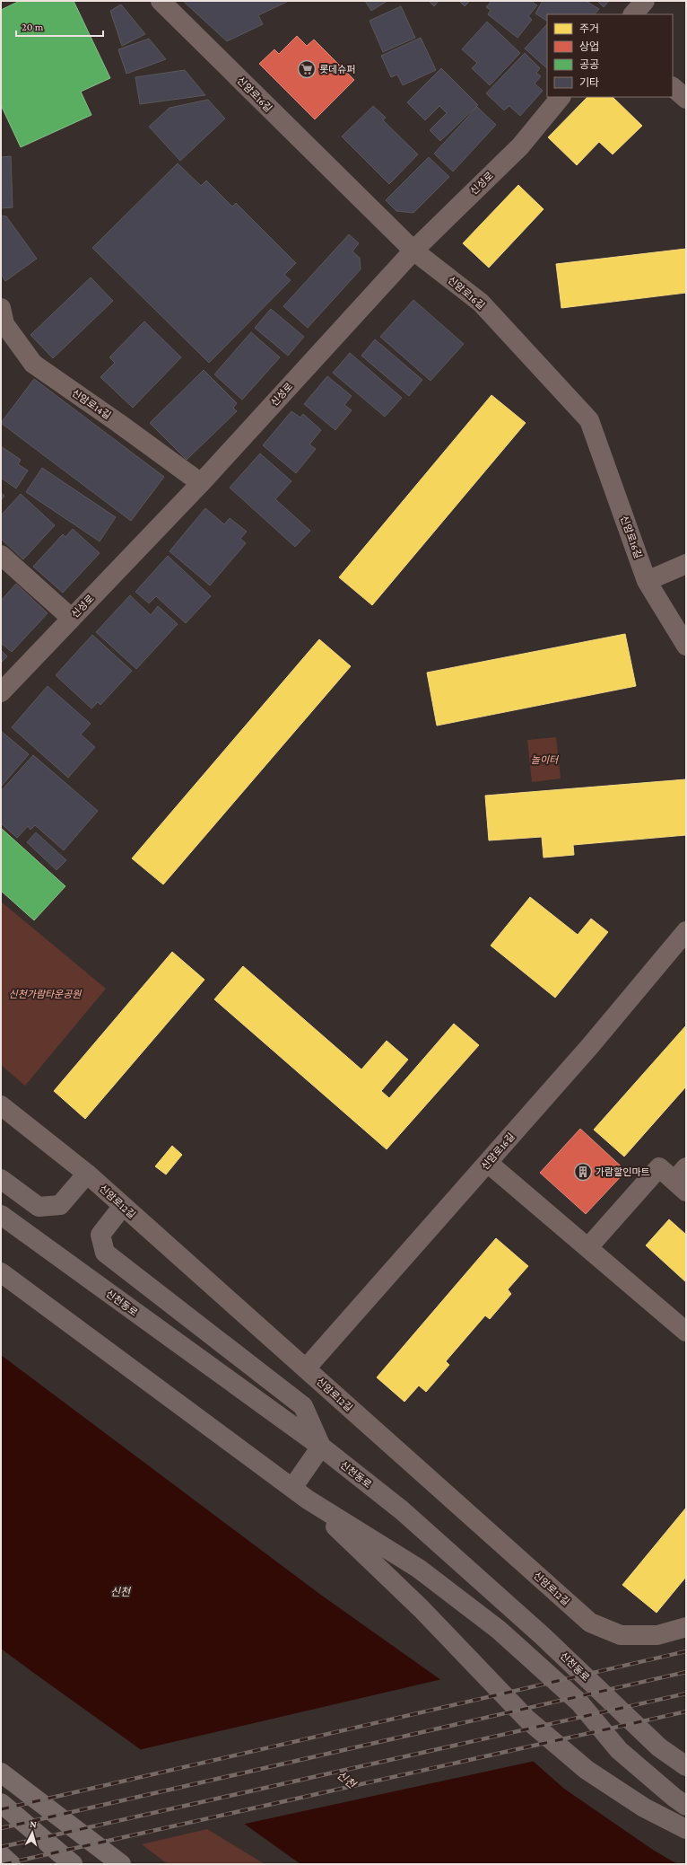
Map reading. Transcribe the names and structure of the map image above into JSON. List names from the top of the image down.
{
  "streets": {
    "main road": ["신천동로"],
    "street": [
      "신암로16길",
      "신성로",
      "신암로14길",
      "신암로12길"
    ]
  },
  "crossings": [
    ["신암로16길", "신성로"],
    ["신암로16길", "신암로12길"],
    ["신성로", "신암로14길"]
  ],
  "water": ["신천"],
  "parks": ["놀이터", "신천가람타운공원"],
  "places": {
    "supermarket": ["롯데슈퍼"],
    "building": ["가람할인마트"]
  },
  "legend": [
    "주거",
    "상업",
    "공공",
    "기타"
  ],
  "scale_bar": "20 m",
  "north": "top"
}
